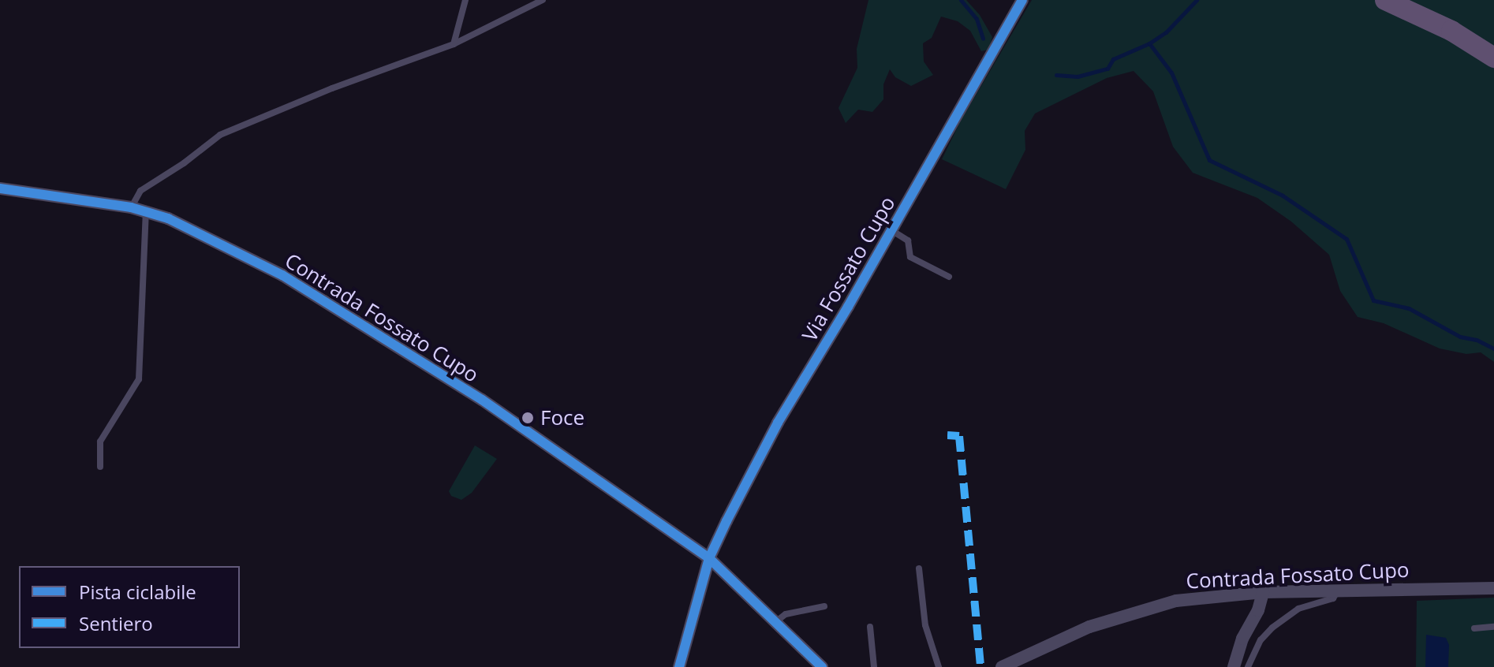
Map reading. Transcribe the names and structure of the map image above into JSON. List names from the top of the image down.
{
  "streets": {
    "street": ["Via Fossato Cupo", "Contrada Fossato Cupo"]
  },
  "crossings": [
    ["Via Fossato Cupo", "Contrada Fossato Cupo"]
  ],
  "places": ["Foce"],
  "legend": ["Pista ciclabile", "Sentiero"]
}
